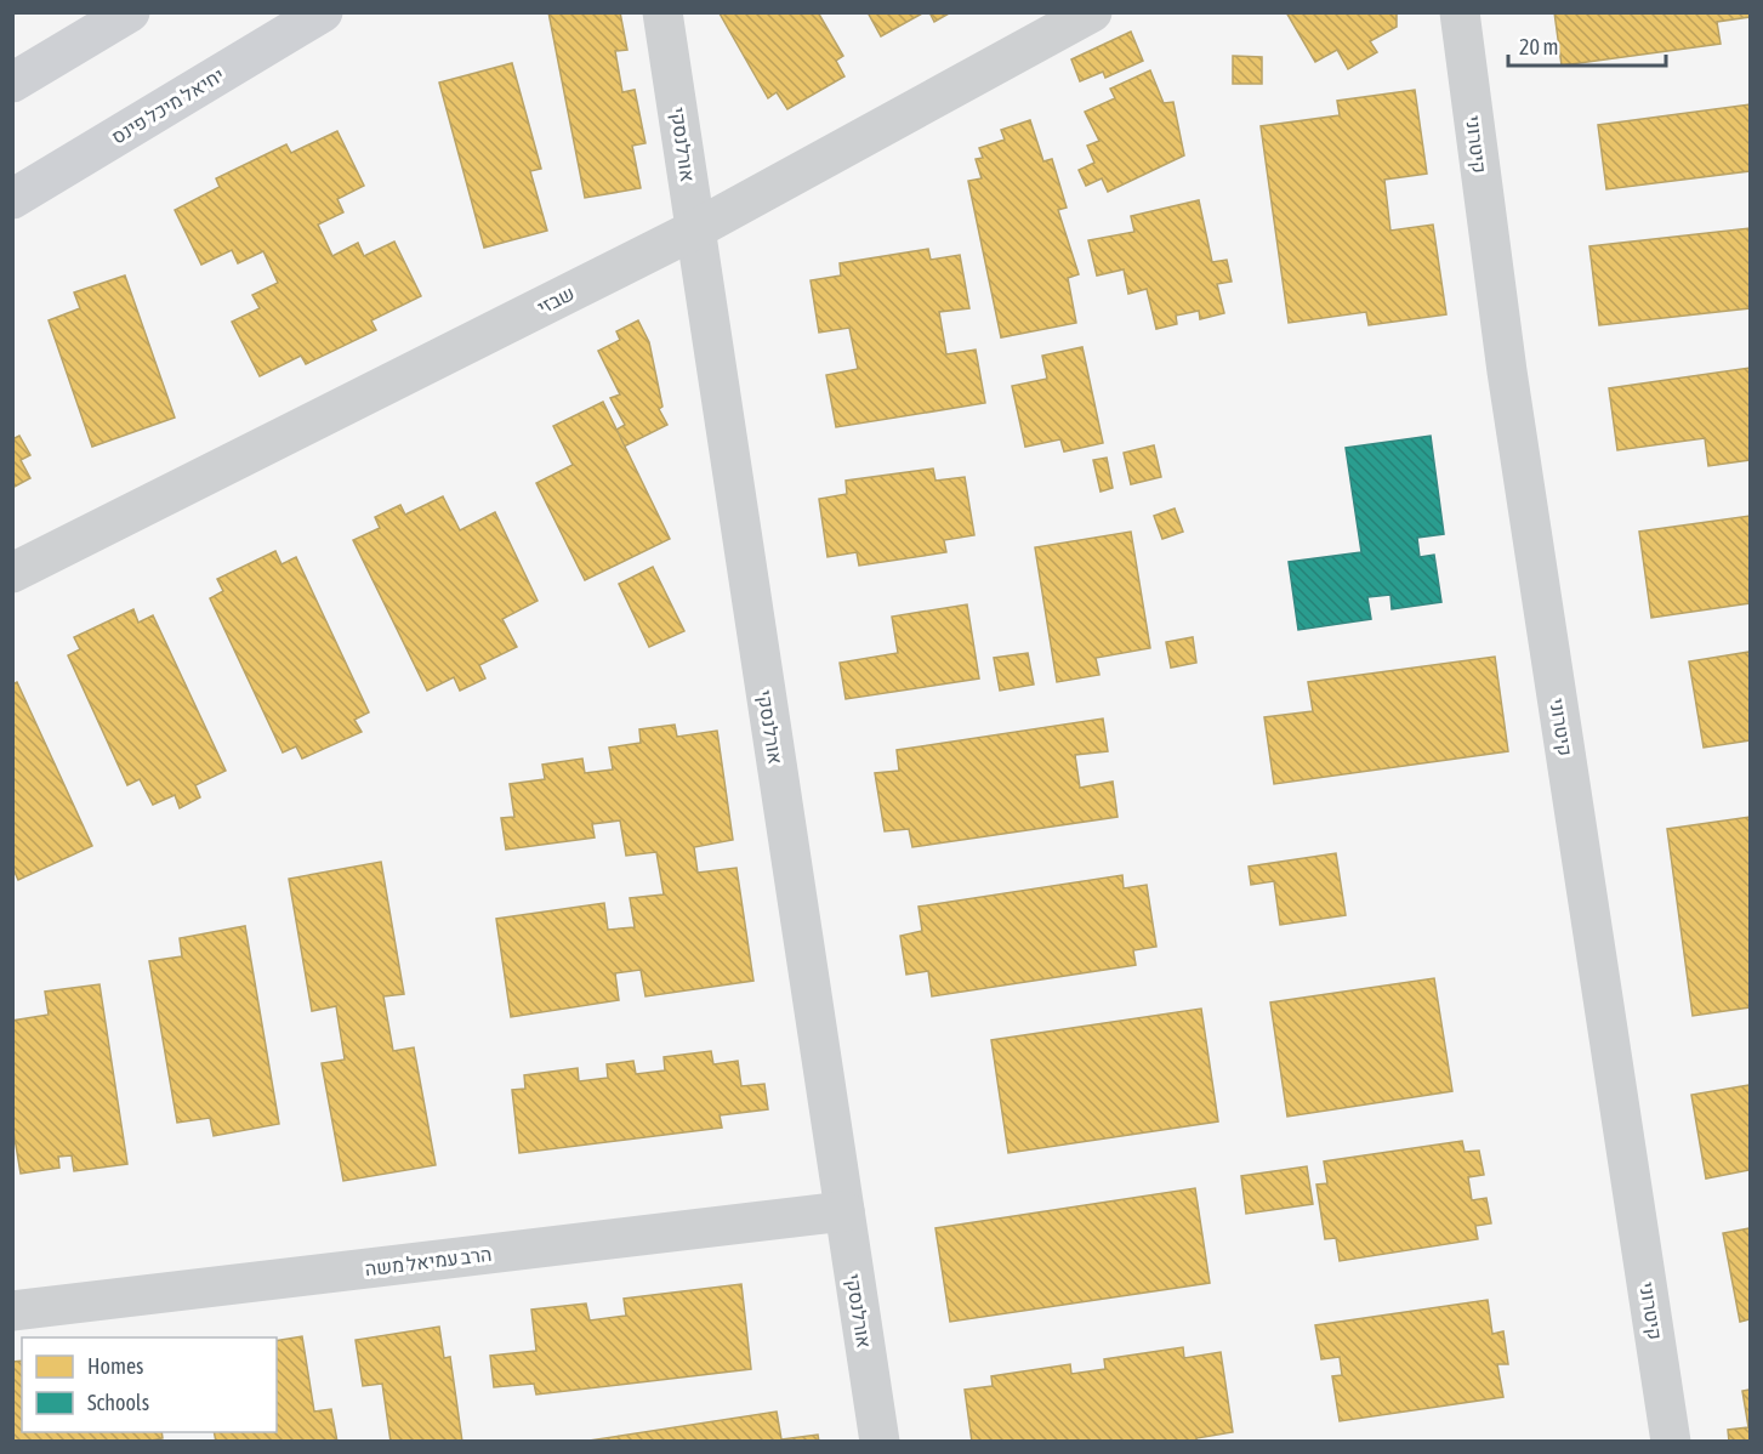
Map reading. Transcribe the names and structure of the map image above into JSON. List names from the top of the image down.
{
  "streets": {
    "main road": ["יחיאל מיכל פינס"],
    "street": [
      "אורלנסקי",
      "קיטרוני",
      "שבזי",
      "הרב עמיאל משה"
    ]
  },
  "crossings": [
    ["אורלנסקי", "שבזי"],
    ["אורלנסקי", "הרב עמיאל משה"]
  ],
  "legend": ["Homes", "Schools"],
  "scale_bar": "20 m"
}
